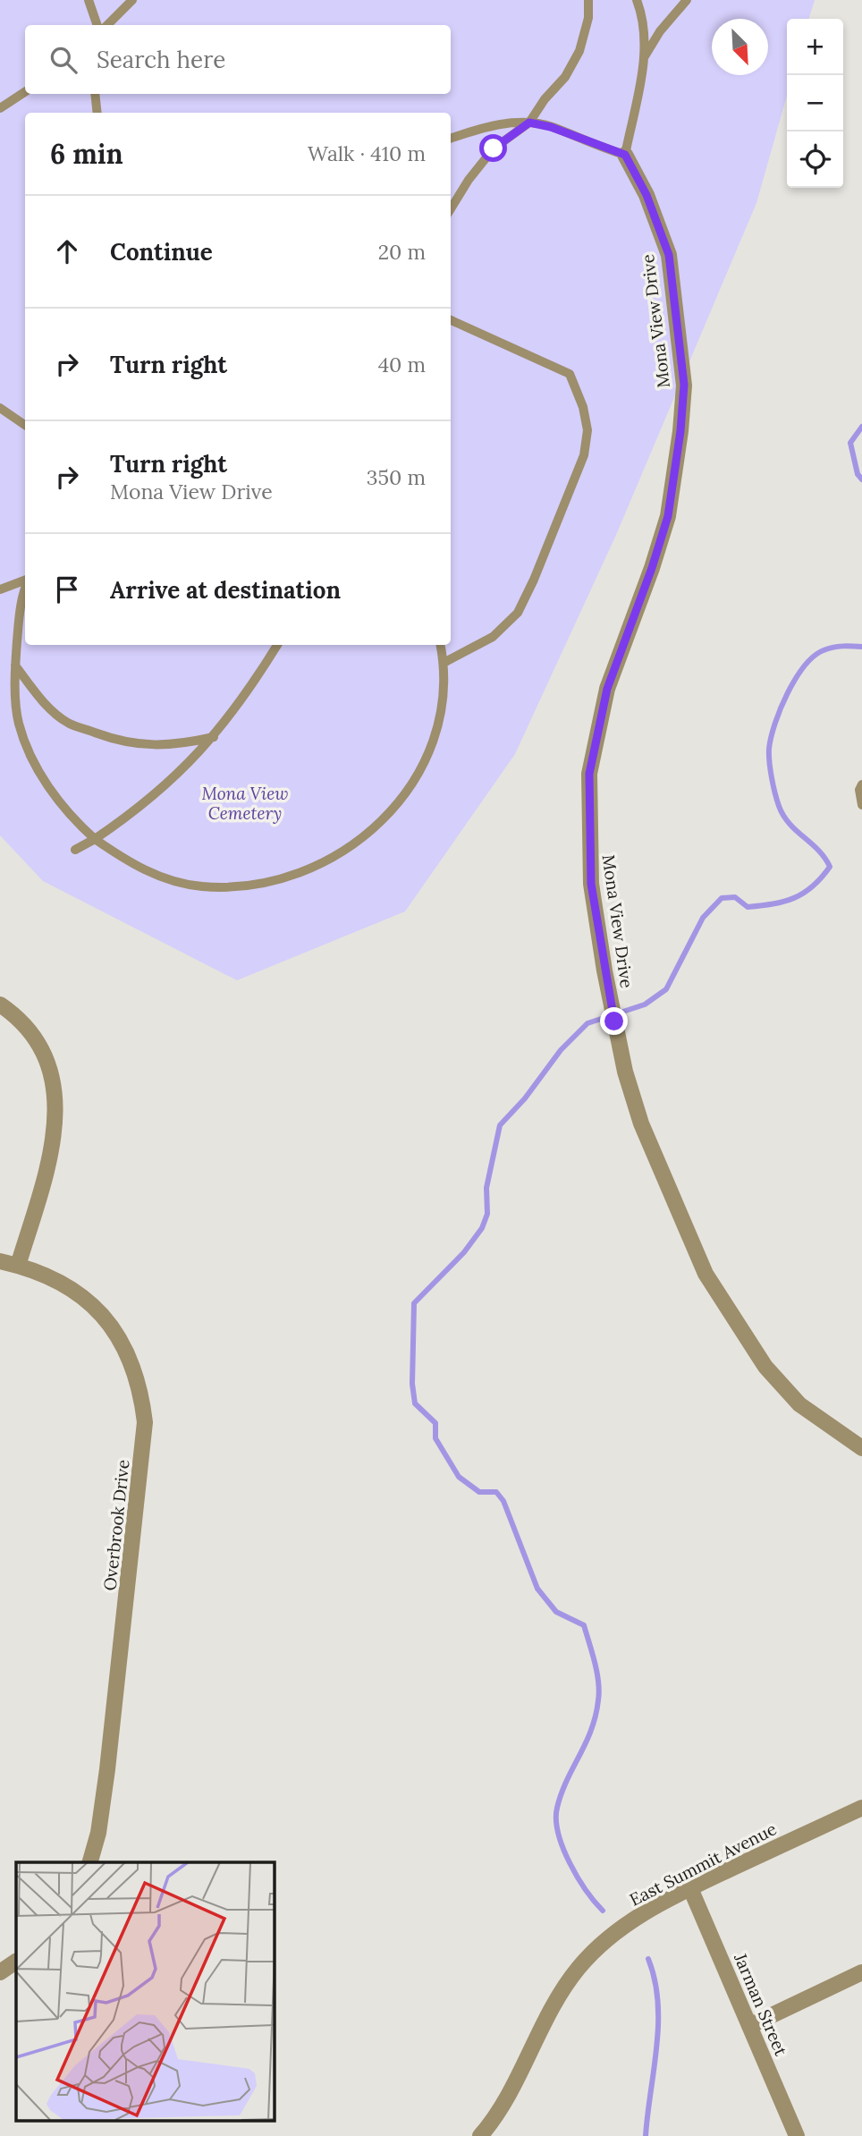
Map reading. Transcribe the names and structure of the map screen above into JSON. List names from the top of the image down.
{
  "streets": {
    "street": [
      "Mona View Drive",
      "Overbrook Drive",
      "East Summit Avenue",
      "Jarman Street"
    ]
  },
  "crossings": [
    ["East Summit Avenue", "Jarman Street"]
  ],
  "parks": ["Mona View Cemetery"],
  "north": "bottom right",
  "page": {
    "map_buttons": ["+", "−"],
    "search": "Search here",
    "heading": ["6 min", "Walk · 410 m"],
    "list": [
      ["Continue", "20 m"],
      ["Turn right", "40 m"],
      ["Turn right", "Mona View Drive", "350 m"],
      "Arrive at destination"
    ]
  }
}
